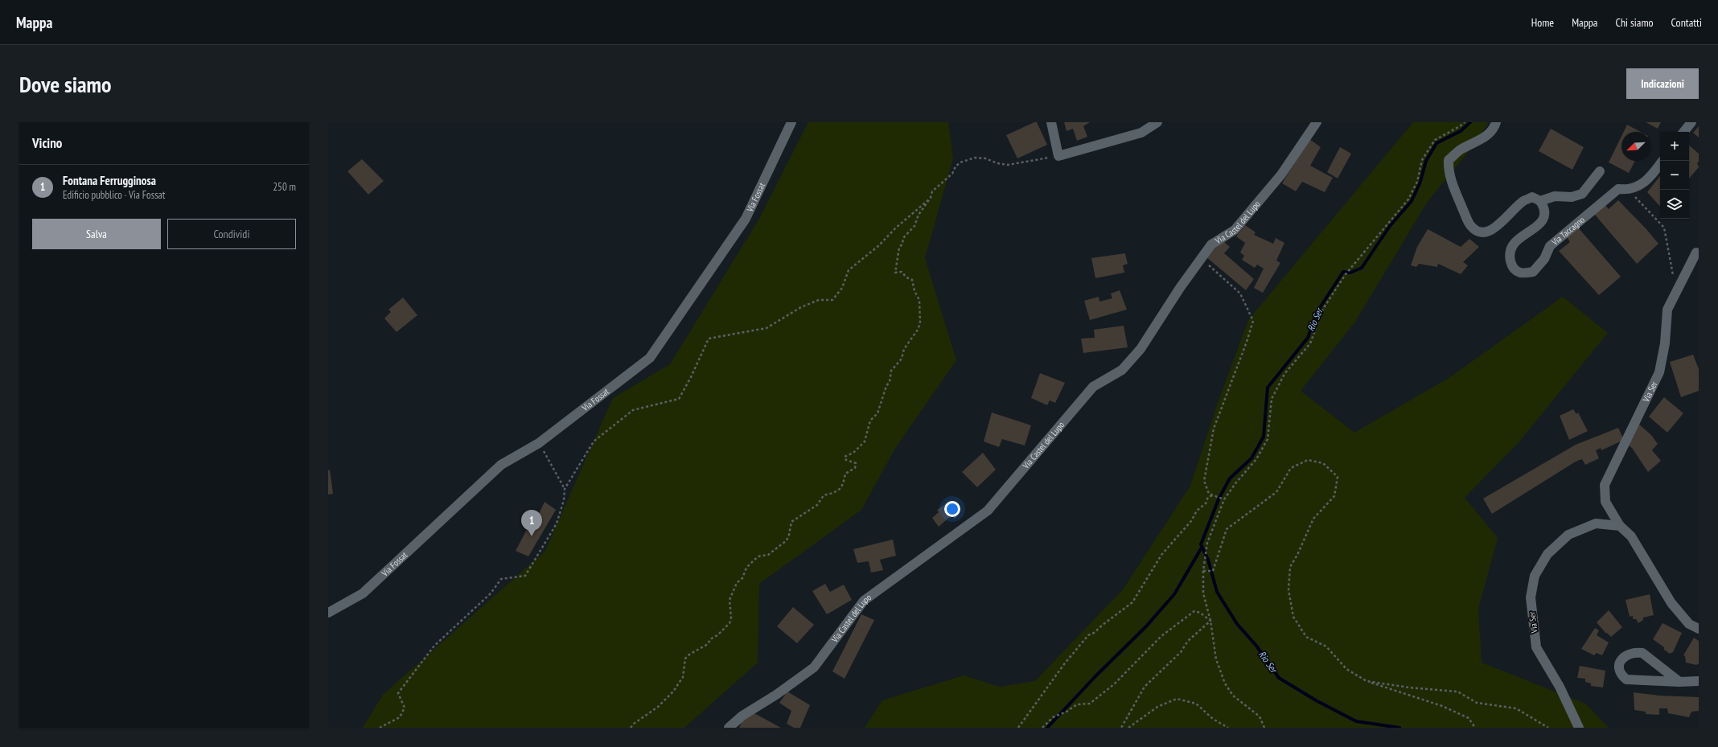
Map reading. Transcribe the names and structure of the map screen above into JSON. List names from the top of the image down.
{
  "streets": {
    "street": [
      "Via Fossat",
      "Via Castel del Lupo",
      "Via Taccagno",
      "Via Ser"
    ]
  },
  "water": ["Rio Ser"],
  "north": "bottom left",
  "page": {
    "header": "Mappa",
    "nav": [
      "Home",
      "Mappa",
      "Chi siamo",
      "Contatti"
    ],
    "buttons": [
      "Indicazioni",
      ["Salva", "Condividi"]
    ],
    "title": "Dove siamo",
    "heading": "Vicino",
    "map_buttons": ["+", "−"],
    "list": [
      {
        "mark": "1",
        "name": "Fontana Ferrugginosa",
        "note": "Edificio pubblico · Via Fossat",
        "value": "250 m"
      }
    ],
    "pins": "1"
  }
}
